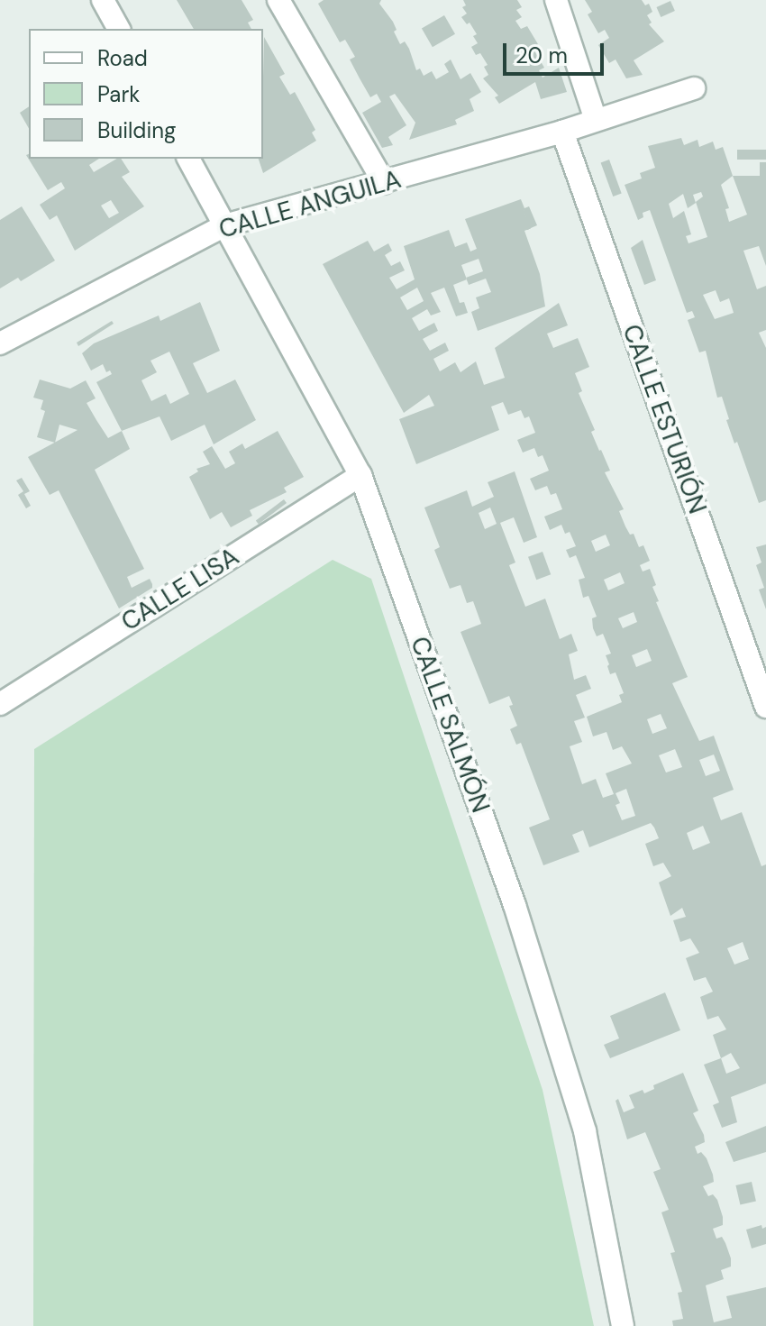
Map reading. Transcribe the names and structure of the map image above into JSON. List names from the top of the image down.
{
  "streets": {
    "street": [
      "CALLE ANGUILA",
      "CALLE ESTURIÓN",
      "CALLE LISA",
      "CALLE SALMÓN"
    ]
  },
  "crossings": [
    ["CALLE ANGUILA", "CALLE ESTURIÓN"],
    ["CALLE ANGUILA", "CALLE SALMÓN"],
    ["CALLE LISA", "CALLE SALMÓN"]
  ],
  "legend": ["Road", "Park", "Building"],
  "scale_bar": "20 m"
}
